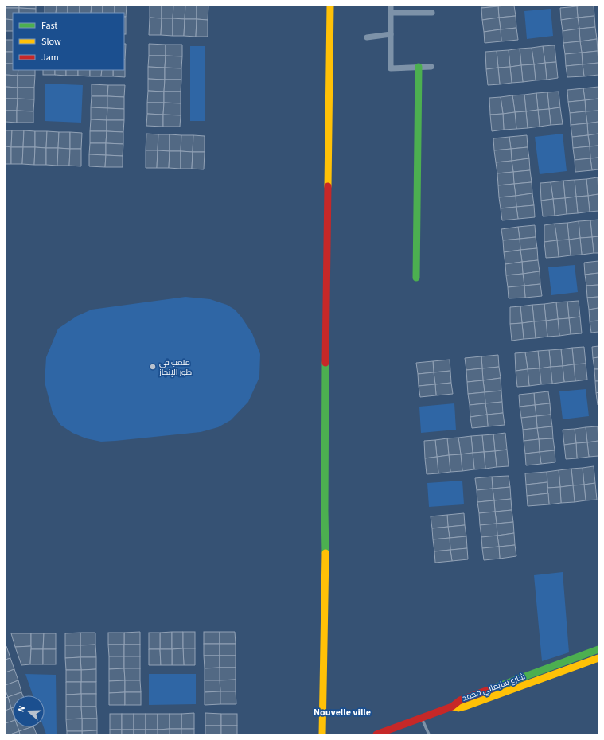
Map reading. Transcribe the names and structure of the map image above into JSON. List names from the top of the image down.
{
  "streets": {
    "street": ["شارع سليماني محمد"]
  },
  "districts": ["Nouvelle ville"],
  "places": ["ملعب في طور الإنجاز"],
  "legend": ["Fast", "Slow", "Jam"],
  "north": "left"
}
